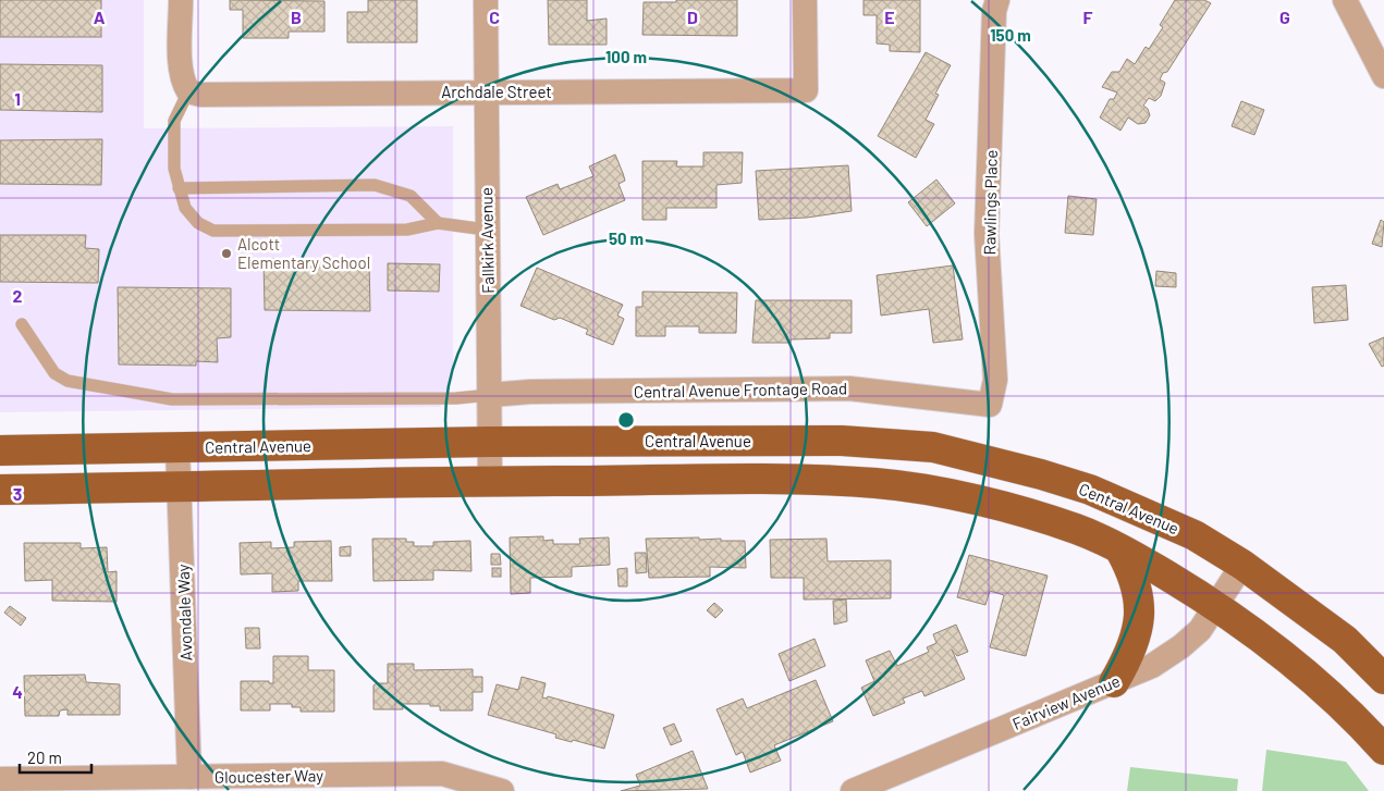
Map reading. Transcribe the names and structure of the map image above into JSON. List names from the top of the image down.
{
  "streets": {
    "main road": ["Central Avenue"],
    "street": [
      "Archdale Street",
      "Rawlings Place",
      "Fallkirk Avenue",
      "Central Avenue Frontage Road",
      "Avondale Way",
      "Fairview Avenue",
      "Gloucester Way"
    ]
  },
  "crossings": [
    ["Archdale Street", "Fallkirk Avenue"],
    ["Rawlings Place", "Central Avenue Frontage Road"],
    ["Fallkirk Avenue", "Central Avenue Frontage Road"],
    ["Fallkirk Avenue", "Central Avenue"],
    ["Central Avenue", "Avondale Way"],
    ["Central Avenue", "Fairview Avenue"],
    ["Avondale Way", "Gloucester Way"]
  ],
  "places": ["Alcott Elementary School"],
  "scale_bar": "20 m",
  "grid": {
    "columns": [
      "A",
      "B",
      "C",
      "D",
      "E",
      "F",
      "G"
    ],
    "rows": [
      "1",
      "2",
      "3",
      "4"
    ]
  },
  "rings": ["150 m", "100 m", "50 m"]
}
